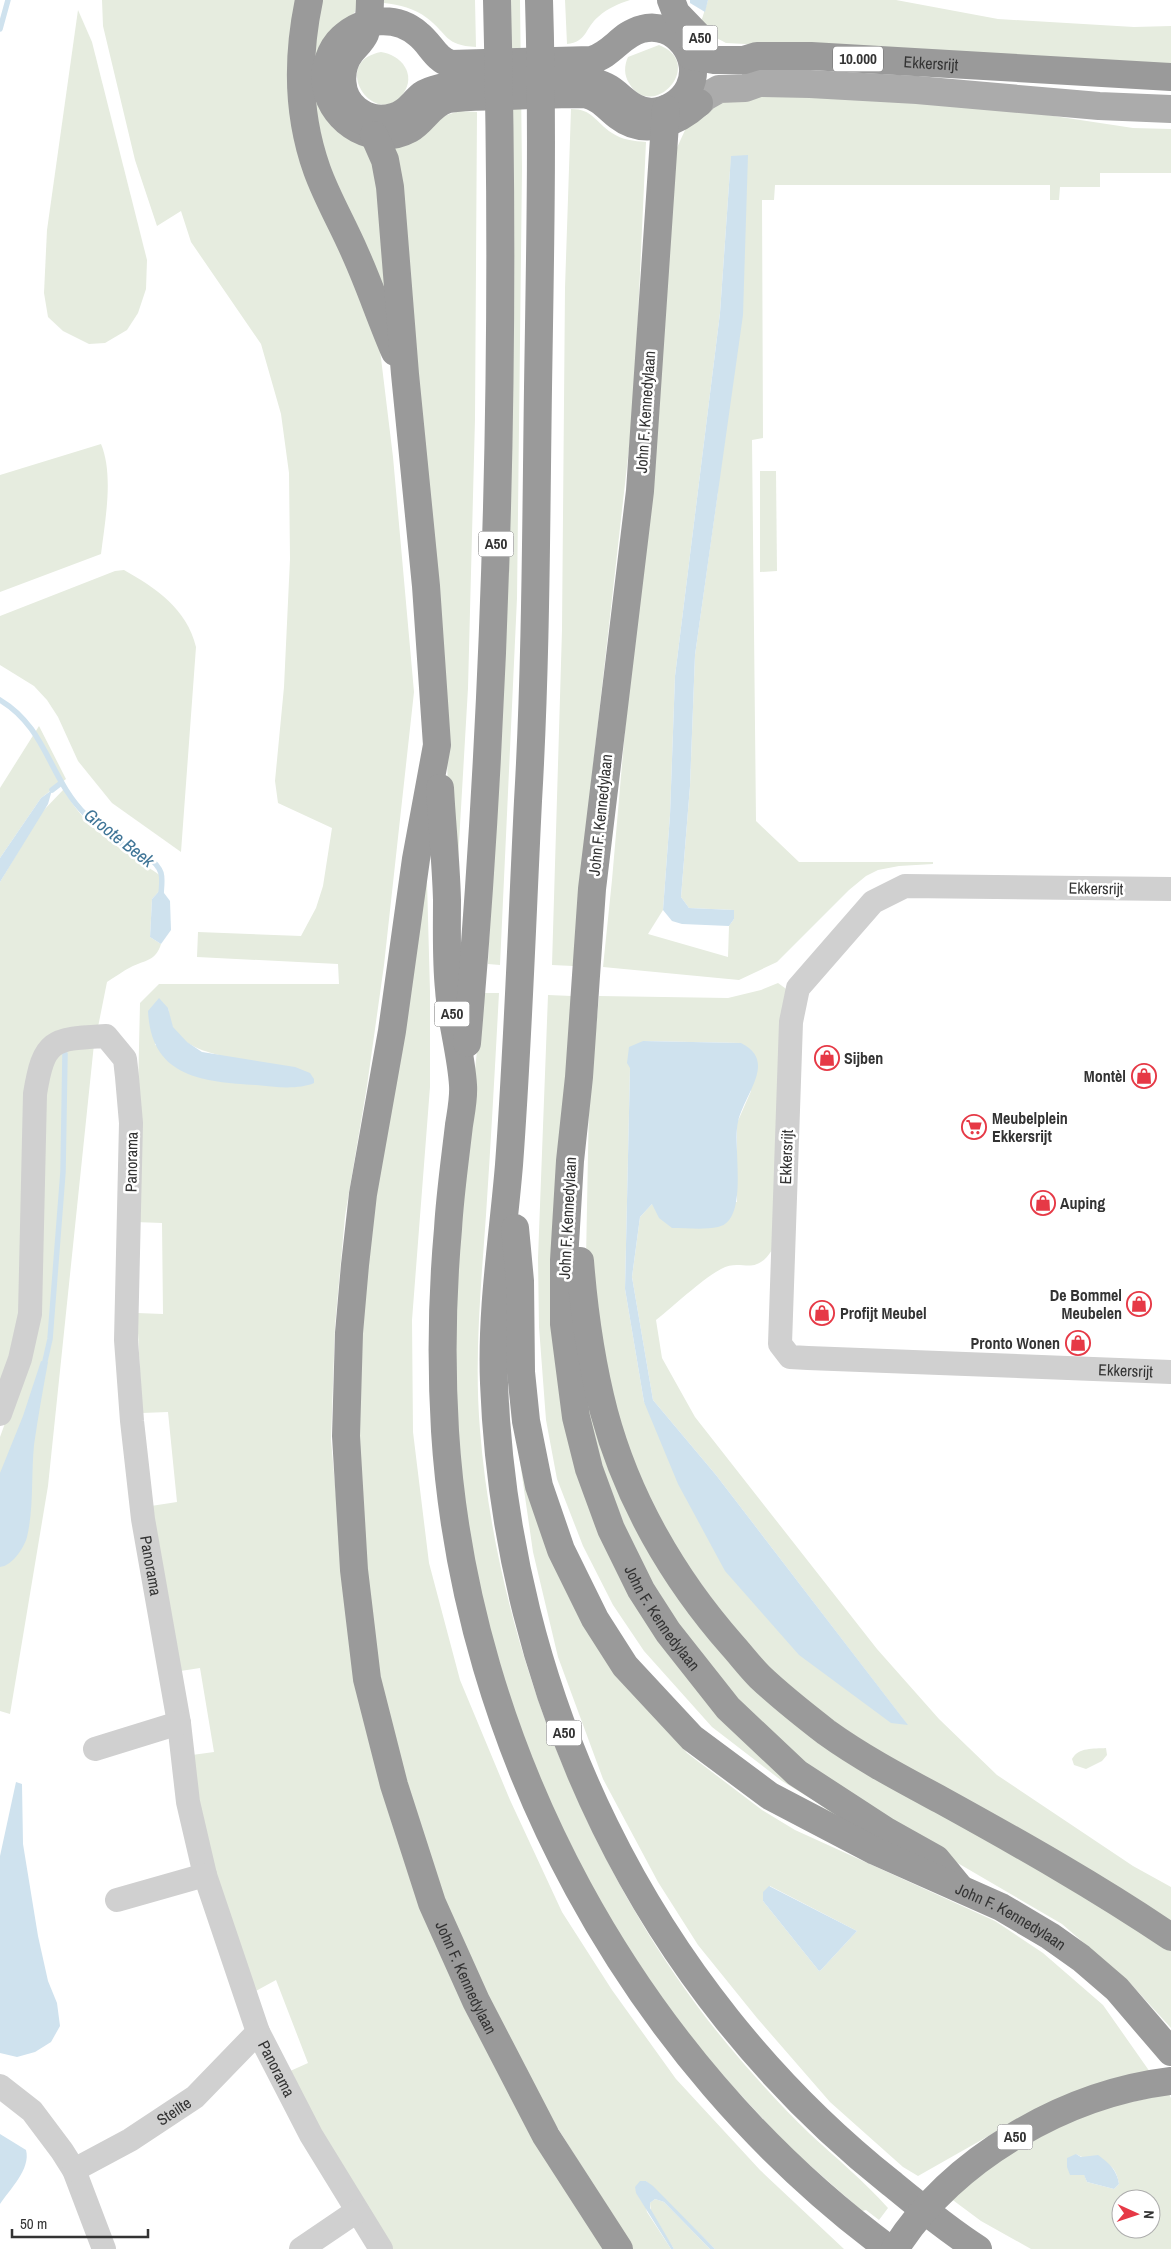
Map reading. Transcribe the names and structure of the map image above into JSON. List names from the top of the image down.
{
  "streets": {
    "highway": [
      "A50",
      "10.000",
      "Ekkersrijt",
      "John F. Kennedylaan"
    ],
    "street": ["Panorama", "Steilte"]
  },
  "crossings": [
    ["A50", "Ekkersrijt"],
    ["A50", "John F. Kennedylaan"],
    ["Panorama", "Steilte"]
  ],
  "water": ["Groote Beek"],
  "places": {
    "shop": [
      "Sijben",
      "Montèl",
      "Auping",
      "De Bommel Meubelen",
      "Profijt Meubel",
      "Pronto Wonen"
    ],
    "supermarket": ["Meubelplein Ekkersrijt"]
  },
  "scale_bar": "50 m",
  "north": "right"
}
